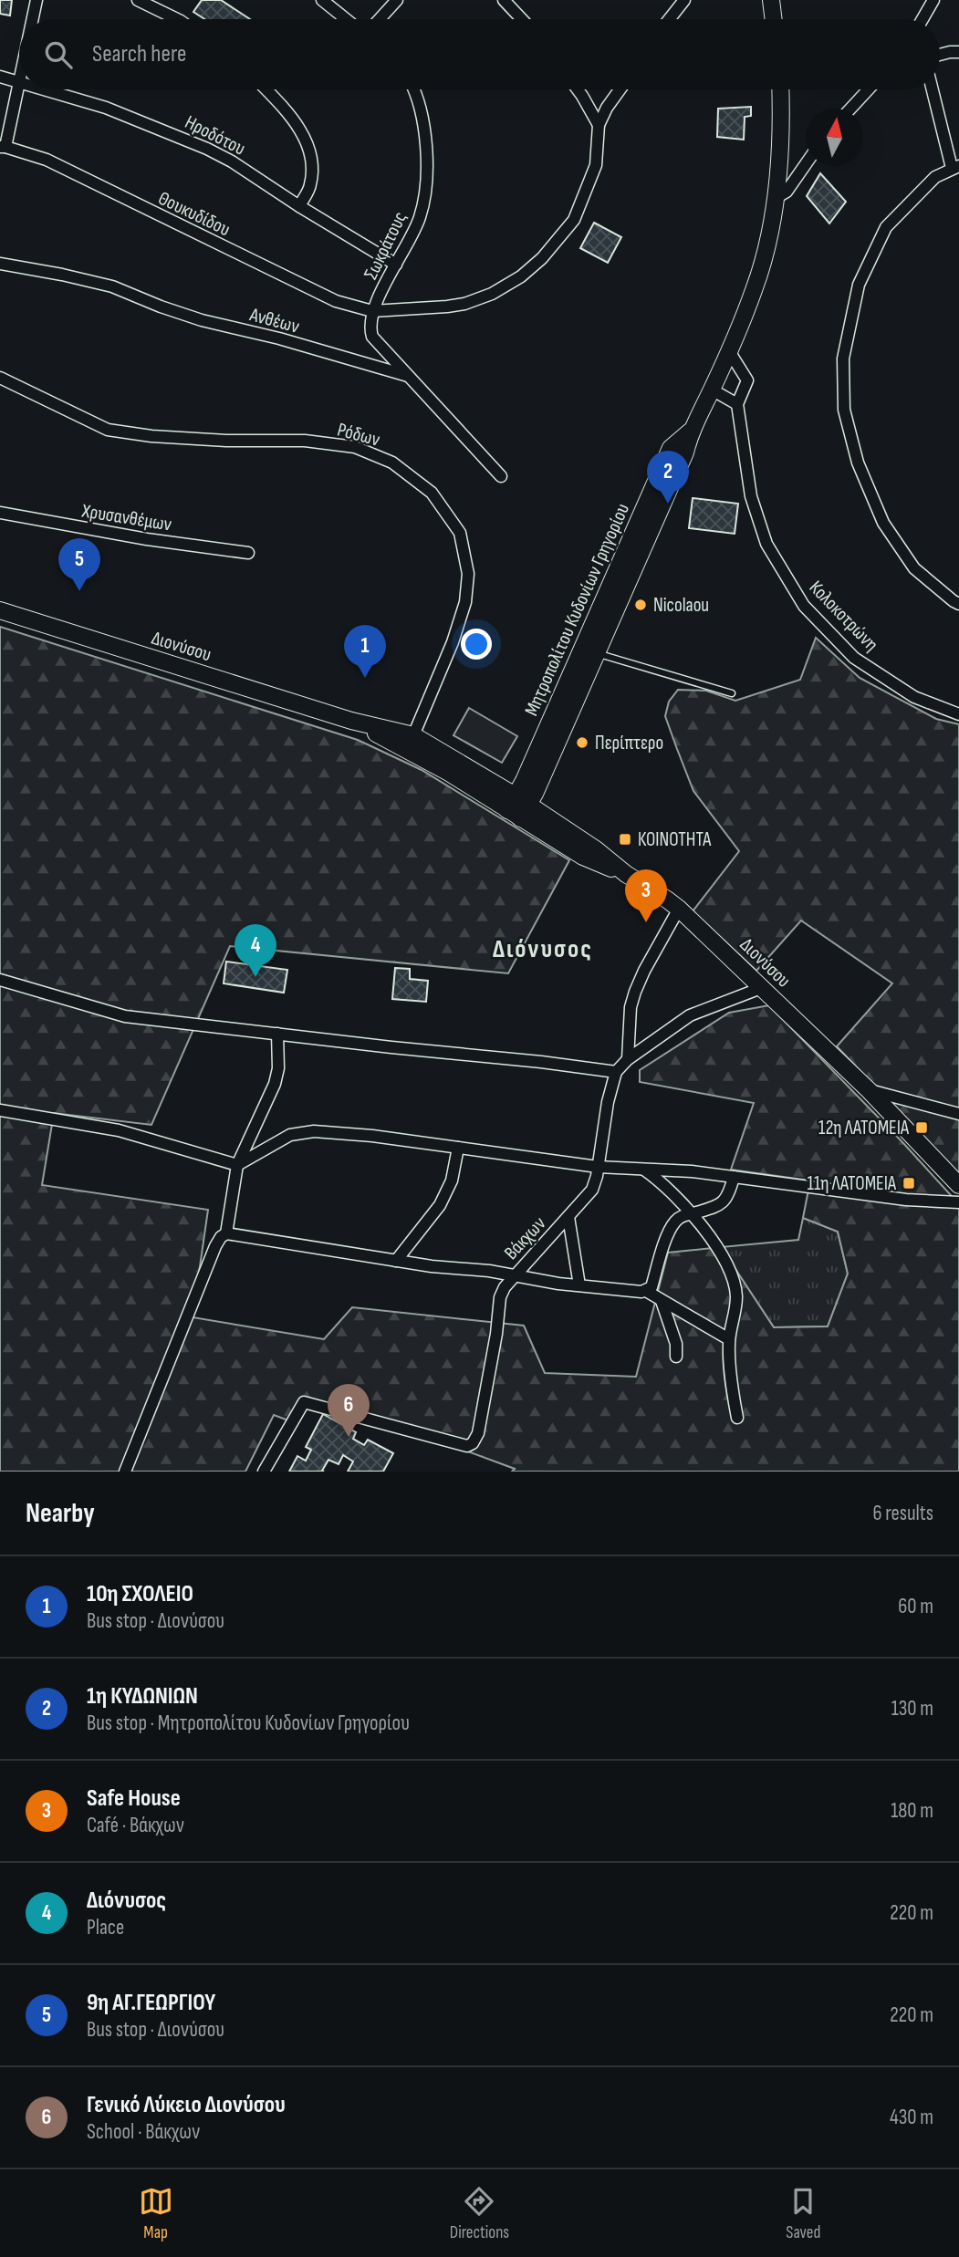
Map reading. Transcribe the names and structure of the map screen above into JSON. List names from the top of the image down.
{
  "streets": {
    "main road": ["Μητροπολίτου Κυδονίων Γρηγορίου", "Διονύσου"],
    "street": [
      "Ηροδότου",
      "Θουκυδίδου",
      "Σωκράτους",
      "Ανθέων",
      "Ρόδων",
      "Χρυσανθέμων",
      "Κολοκοτρώνη",
      "Βάκχων"
    ]
  },
  "crossings": [
    ["Ηροδότου", "Σωκράτους"],
    ["Θουκυδίδου", "Σωκράτους"],
    ["Ρόδων", "Διονύσου"],
    ["Μητροπολίτου Κυδονίων Γρηγορίου", "Κολοκοτρώνη"],
    ["Μητροπολίτου Κυδονίων Γρηγορίου", "Διονύσου"],
    ["Διονύσου", "Βάκχων"]
  ],
  "districts": ["Διόνυσος"],
  "places": {
    "other": ["Nicolaou", "Περίπτερο"],
    "transit": ["ΚΟΙΝΟΤΗΤΑ", "12η ΛΑΤΟΜΕΙΑ", "11η ΛΑΤΟΜΕΙΑ"]
  },
  "north": "top",
  "page": {
    "search": "Search here",
    "pins": [
      "2",
      "5",
      "1",
      "3",
      "4",
      "6"
    ],
    "heading": ["Nearby", "6 results"],
    "list": [
      {
        "mark": "1",
        "name": "10η ΣΧΟΛΕΙΟ",
        "note": "Bus stop · Διονύσου",
        "value": "60 m"
      },
      {
        "mark": "2",
        "name": "1η ΚΥΔΩΝΙΩΝ",
        "note": "Bus stop · Μητροπολίτου Κυδονίων Γρηγορίου",
        "value": "130 m"
      },
      {
        "mark": "3",
        "name": "Safe House",
        "note": "Café · Βάκχων",
        "value": "180 m"
      },
      {
        "mark": "4",
        "name": "Διόνυσος",
        "note": "Place",
        "value": "220 m"
      },
      {
        "mark": "5",
        "name": "9η ΑΓ.ΓΕΩΡΓΙΟΥ",
        "note": "Bus stop · Διονύσου",
        "value": "220 m"
      },
      {
        "mark": "6",
        "name": "Γενικό Λύκειο Διονύσου",
        "note": "School · Βάκχων",
        "value": "430 m"
      }
    ],
    "nav": ["Map", "Directions", "Saved"]
  }
}
